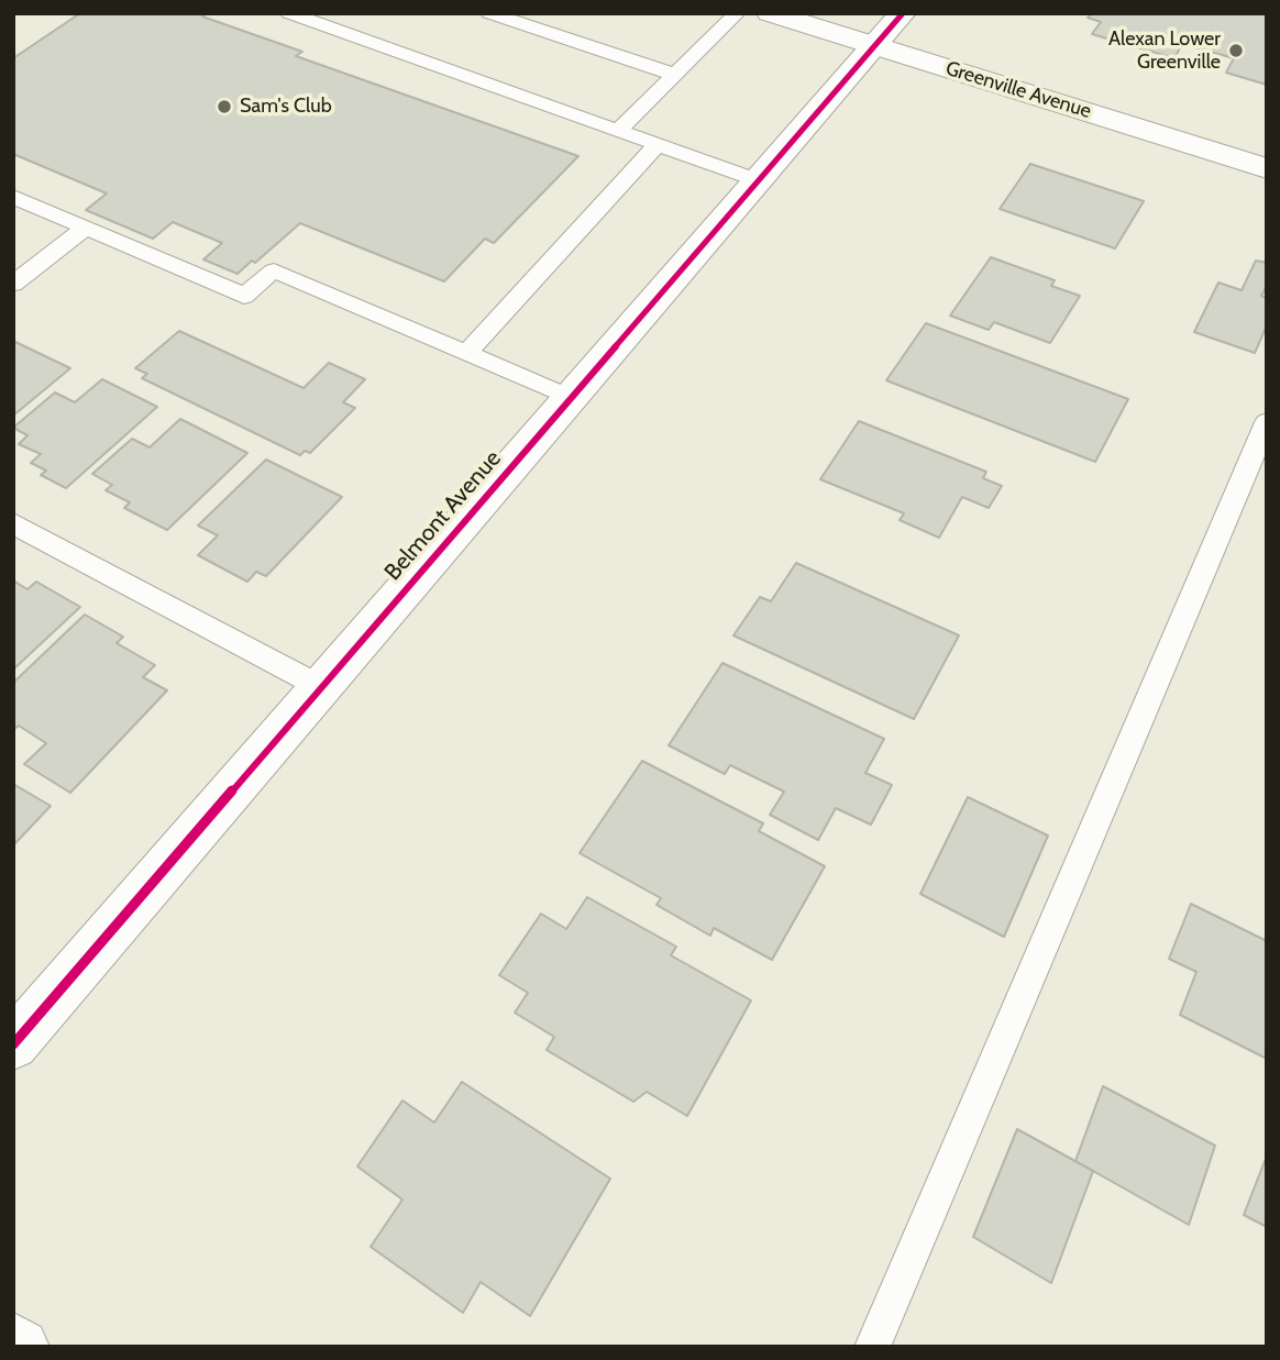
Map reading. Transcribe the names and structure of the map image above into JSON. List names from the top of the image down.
{
  "streets": {
    "street": ["Greenville Avenue", "Belmont Avenue"]
  },
  "crossings": [
    ["Greenville Avenue", "Belmont Avenue"]
  ],
  "places": ["Alexan Lower Greenville", "Sam's Club"]
}
